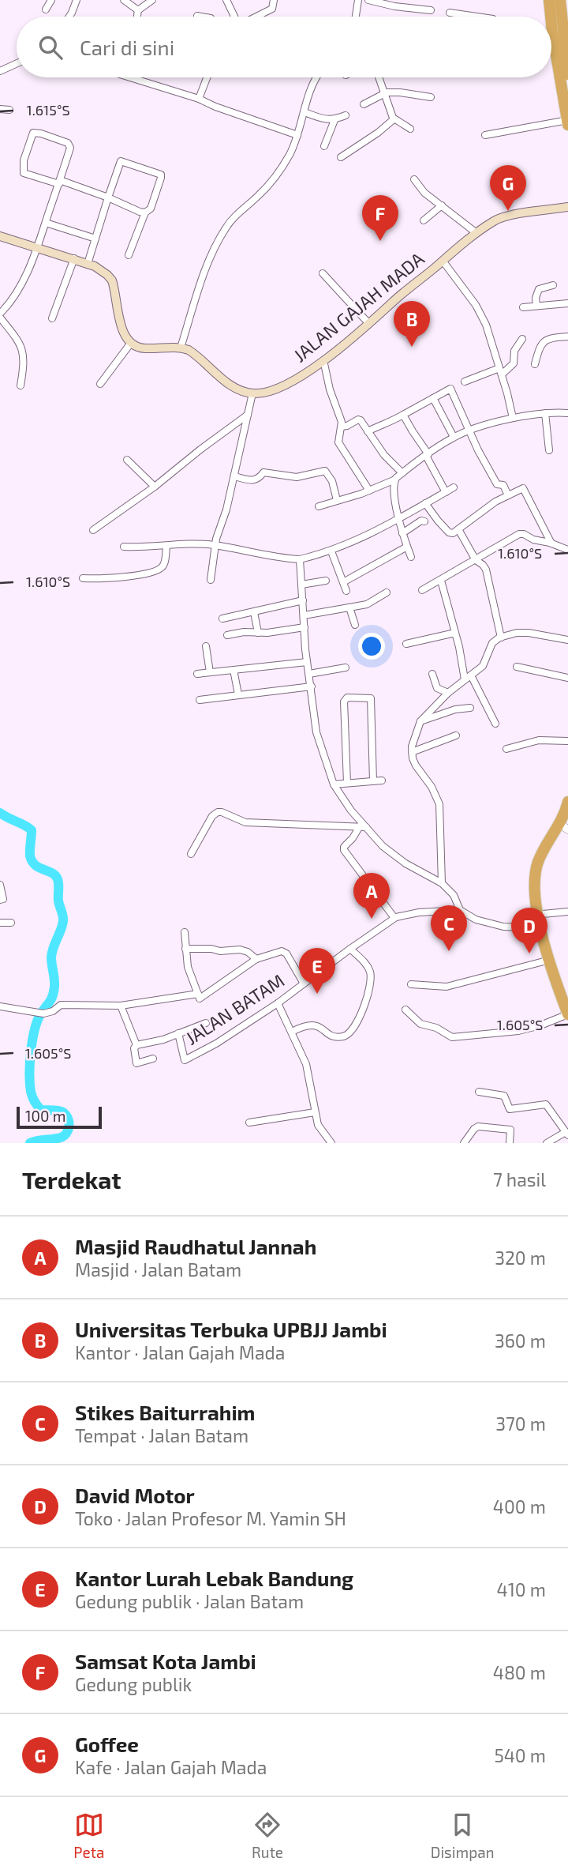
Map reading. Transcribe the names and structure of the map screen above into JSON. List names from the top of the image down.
{
  "streets": {
    "main road": ["JALAN GAJAH MADA"],
    "street": ["JALAN BATAM"]
  },
  "scale_bar": "100 m",
  "page": {
    "search": "Cari di sini",
    "pins": [
      "G",
      "F",
      "B",
      "A",
      "C",
      "D",
      "E"
    ],
    "scale": "100 m",
    "heading": ["Terdekat", "7 hasil"],
    "list": [
      {
        "mark": "A",
        "name": "Masjid Raudhatul Jannah",
        "note": "Masjid · Jalan Batam",
        "value": "320 m"
      },
      {
        "mark": "B",
        "name": "Universitas Terbuka UPBJJ Jambi",
        "note": "Kantor · Jalan Gajah Mada",
        "value": "360 m"
      },
      {
        "mark": "C",
        "name": "Stikes Baiturrahim",
        "note": "Tempat · Jalan Batam",
        "value": "370 m"
      },
      {
        "mark": "D",
        "name": "David Motor",
        "note": "Toko · Jalan Profesor M. Yamin SH",
        "value": "400 m"
      },
      {
        "mark": "E",
        "name": "Kantor Lurah Lebak Bandung",
        "note": "Gedung publik · Jalan Batam",
        "value": "410 m"
      },
      {
        "mark": "F",
        "name": "Samsat Kota Jambi",
        "note": "Gedung publik",
        "value": "480 m"
      },
      {
        "mark": "G",
        "name": "Goffee",
        "note": "Kafe · Jalan Gajah Mada",
        "value": "540 m"
      }
    ],
    "nav": ["Peta", "Rute", "Disimpan"]
  },
  "coordinates": ["1.615°S", "1.610°S", "1.605°S"]
}
